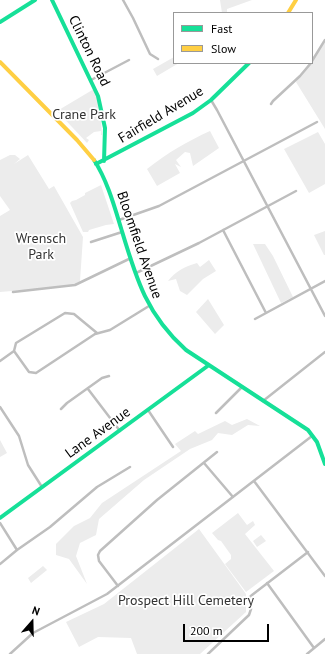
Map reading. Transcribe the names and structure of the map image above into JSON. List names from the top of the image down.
{
  "streets": {
    "street": [
      "Clinton Road",
      "Fairfield Avenue",
      "Bloomfield Avenue",
      "Lane Avenue"
    ]
  },
  "crossings": [
    ["Clinton Road", "Fairfield Avenue"],
    ["Fairfield Avenue", "Bloomfield Avenue"],
    ["Bloomfield Avenue", "Lane Avenue"]
  ],
  "parks": ["Crane Park", "Wrensch Park", "Prospect Hill Cemetery"],
  "legend": ["Fast", "Slow"],
  "scale_bar": "200 m",
  "north": "top"
}
